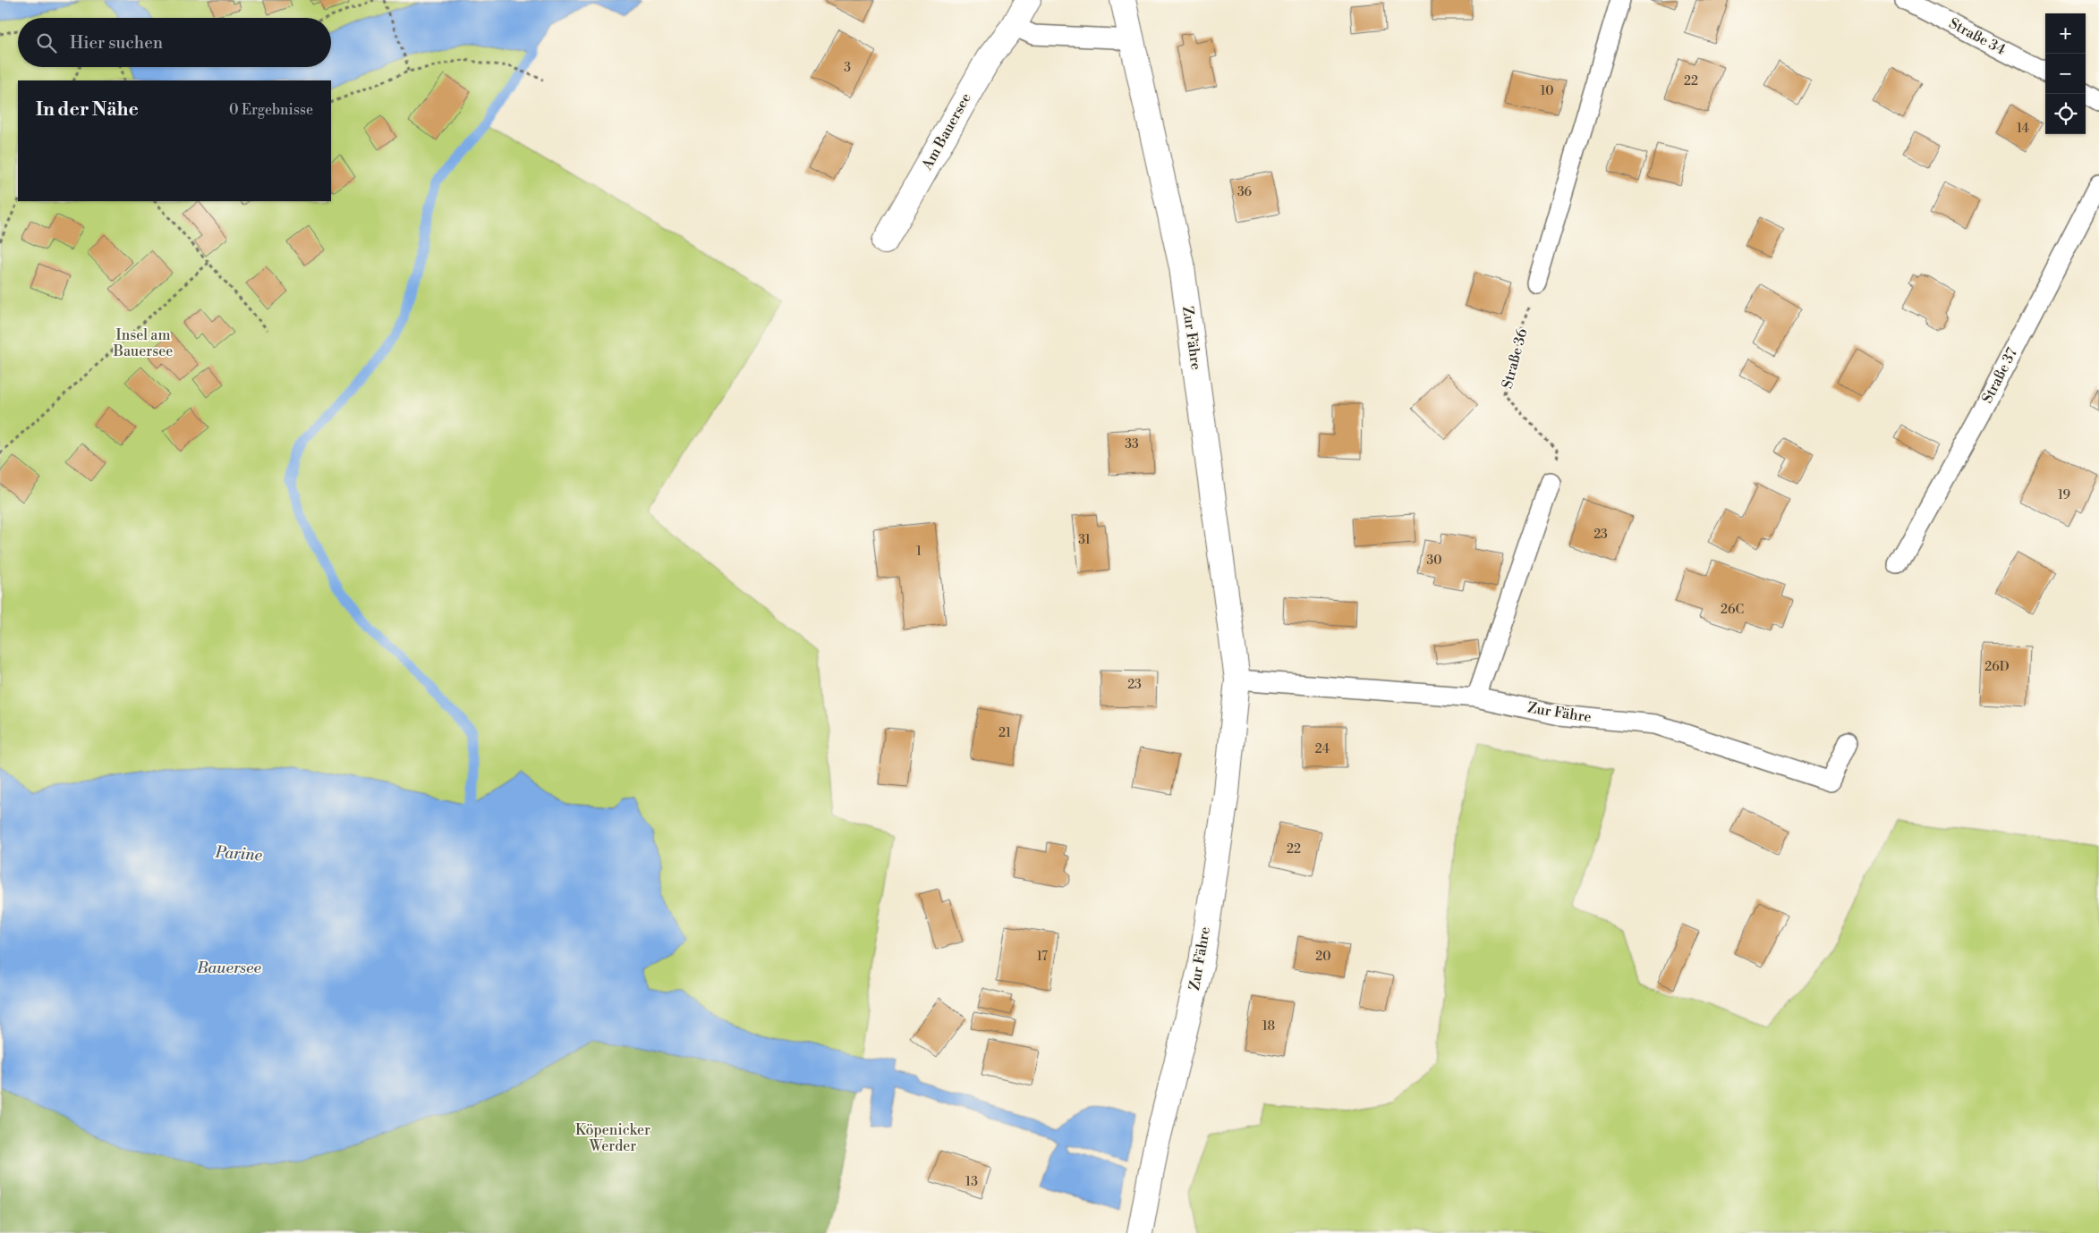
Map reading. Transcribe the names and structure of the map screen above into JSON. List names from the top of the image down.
{
  "streets": {
    "street": ["Am Bauersee", "Zur Fähre"],
    "lane": ["Straße 34", "Straße 37"],
    "path": ["Straße 36"]
  },
  "water": ["Parine", "Bauersee"],
  "parks": ["Insel am Bauersee", "Köpenicker Werder"],
  "house_numbers": [
    "3",
    "22",
    "10",
    "14",
    "36",
    "33",
    "19",
    "23",
    "31",
    "1",
    "30",
    "26C",
    "26D",
    "23",
    "21",
    "24",
    "22",
    "17",
    "20",
    "18",
    "13"
  ],
  "page": {
    "map_buttons": ["+", "−"],
    "search": "Hier suchen",
    "heading": ["In der Nähe", "0 Ergebnisse"]
  }
}
